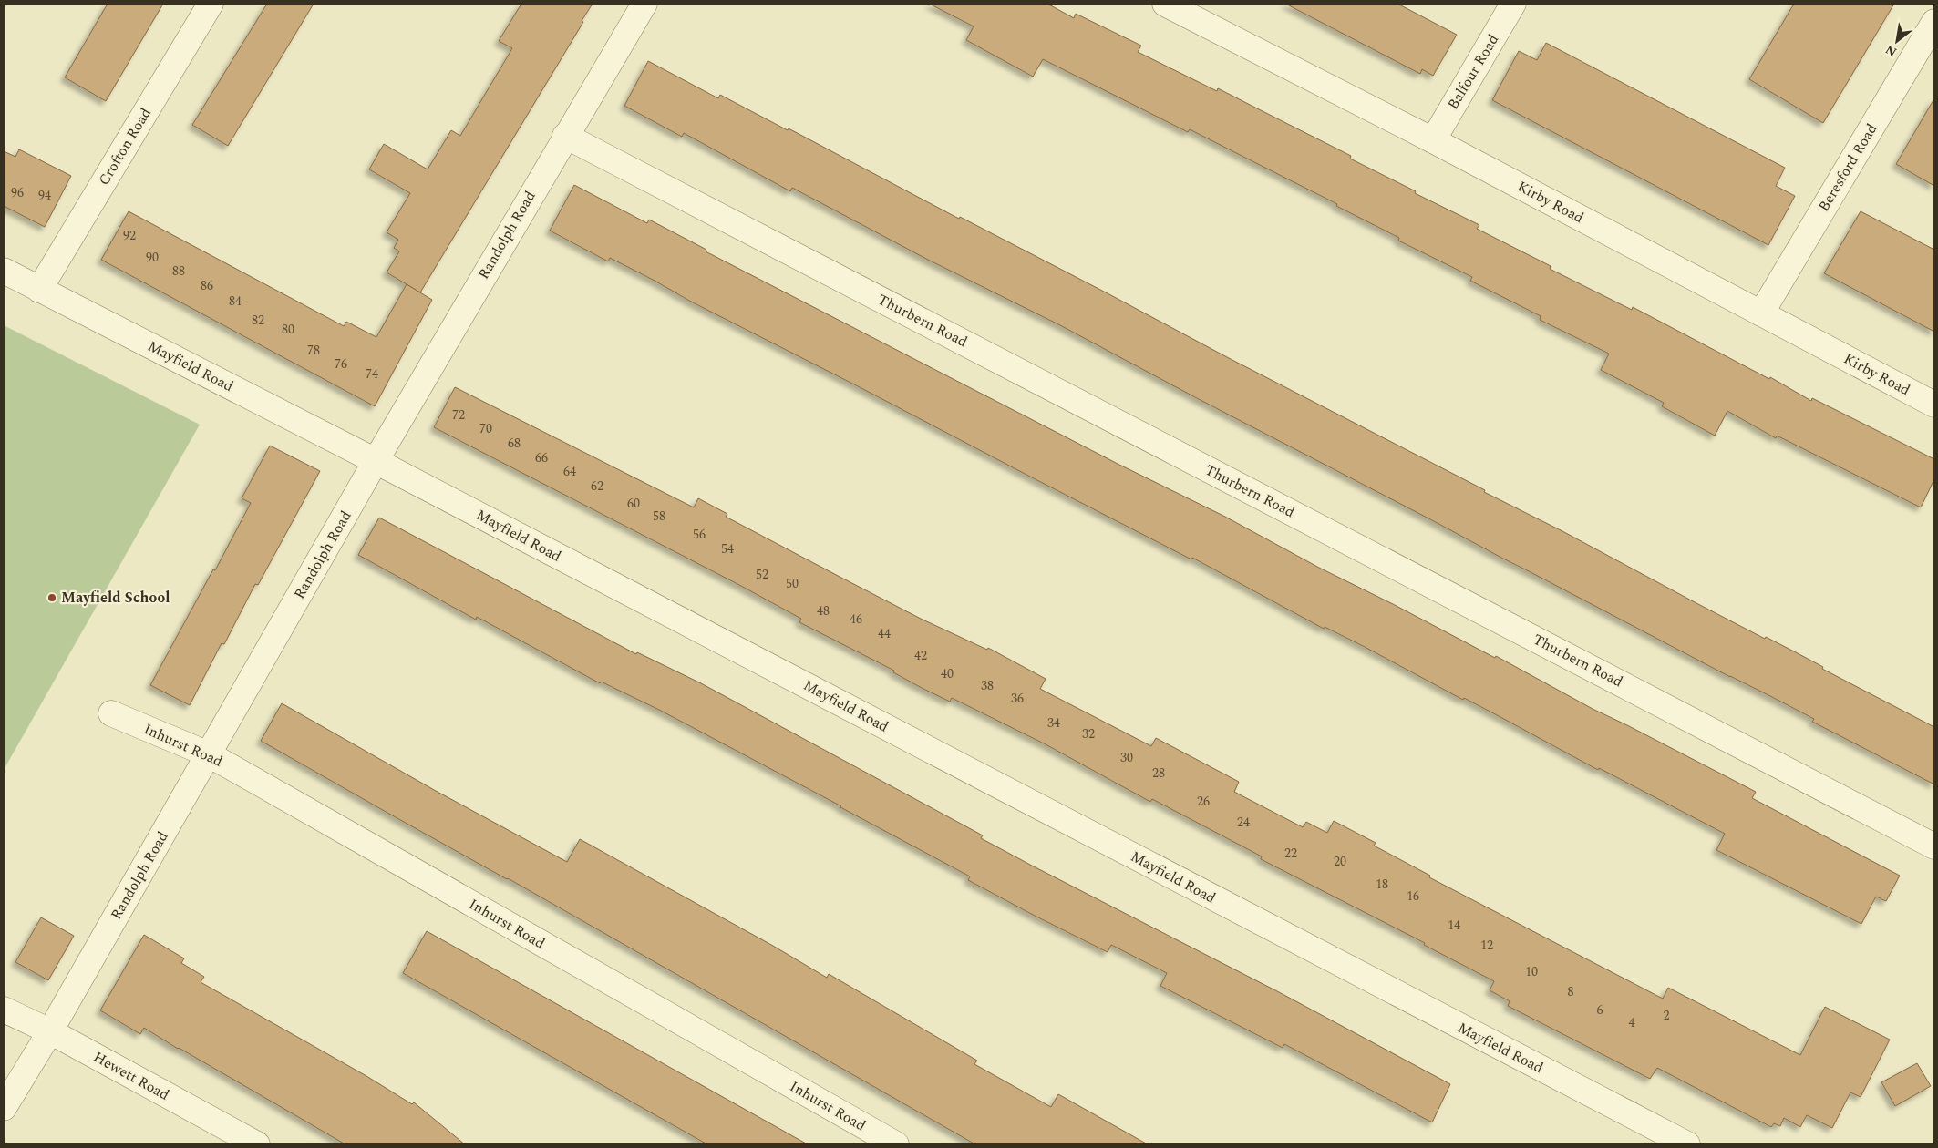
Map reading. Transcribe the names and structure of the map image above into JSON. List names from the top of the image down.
{
  "streets": {
    "street": [
      "Balfour Road",
      "Crofton Road",
      "Beresford Road",
      "Kirby Road",
      "Randolph Road",
      "Thurbern Road",
      "Mayfield Road",
      "Inhurst Road",
      "Hewett Road"
    ]
  },
  "crossings": [
    ["Balfour Road", "Kirby Road"],
    ["Crofton Road", "Mayfield Road"],
    ["Beresford Road", "Kirby Road"],
    ["Randolph Road", "Thurbern Road"],
    ["Randolph Road", "Mayfield Road"],
    ["Randolph Road", "Inhurst Road"],
    ["Randolph Road", "Hewett Road"]
  ],
  "places": ["Mayfield School"],
  "house_numbers": [
    "96",
    "94",
    "92",
    "90",
    "88",
    "86",
    "84",
    "82",
    "80",
    "78",
    "76",
    "74",
    "72",
    "70",
    "68",
    "66",
    "64",
    "62",
    "60",
    "58",
    "56",
    "54",
    "52",
    "50",
    "48",
    "46",
    "44",
    "42",
    "40",
    "38",
    "36",
    "34",
    "32",
    "30",
    "28",
    "26",
    "24",
    "22",
    "20",
    "18",
    "16",
    "14",
    "12",
    "10",
    "8",
    "6",
    "2",
    "4"
  ],
  "north": "bottom left"
}
